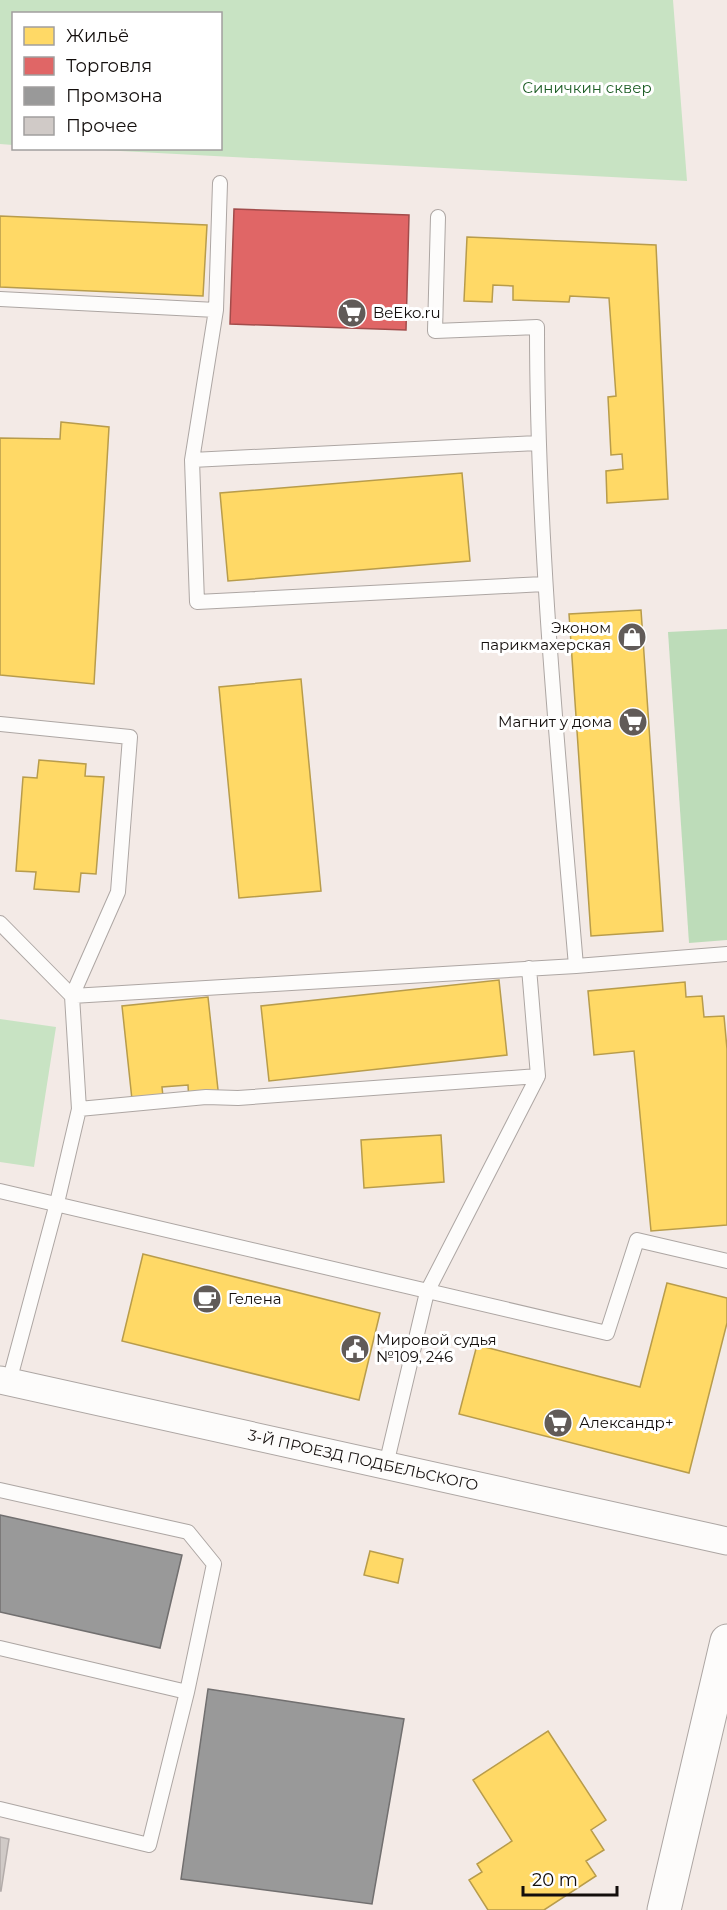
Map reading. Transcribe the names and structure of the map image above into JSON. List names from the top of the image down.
{
  "streets": {
    "street": ["3-Й ПРОЕЗД ПОДБЕЛЬСКОГО"]
  },
  "parks": ["Синичкин сквер"],
  "places": {
    "supermarket": ["BeEko.ru", "Магнит у дома", "Александр+"],
    "shop": ["Эконом парикмахерская"],
    "cafe": ["Гелена"],
    "public building": ["Мировой судья №109, 246"]
  },
  "legend": [
    "Жильё",
    "Торговля",
    "Промзона",
    "Прочее"
  ],
  "scale_bar": "20 m"
}
